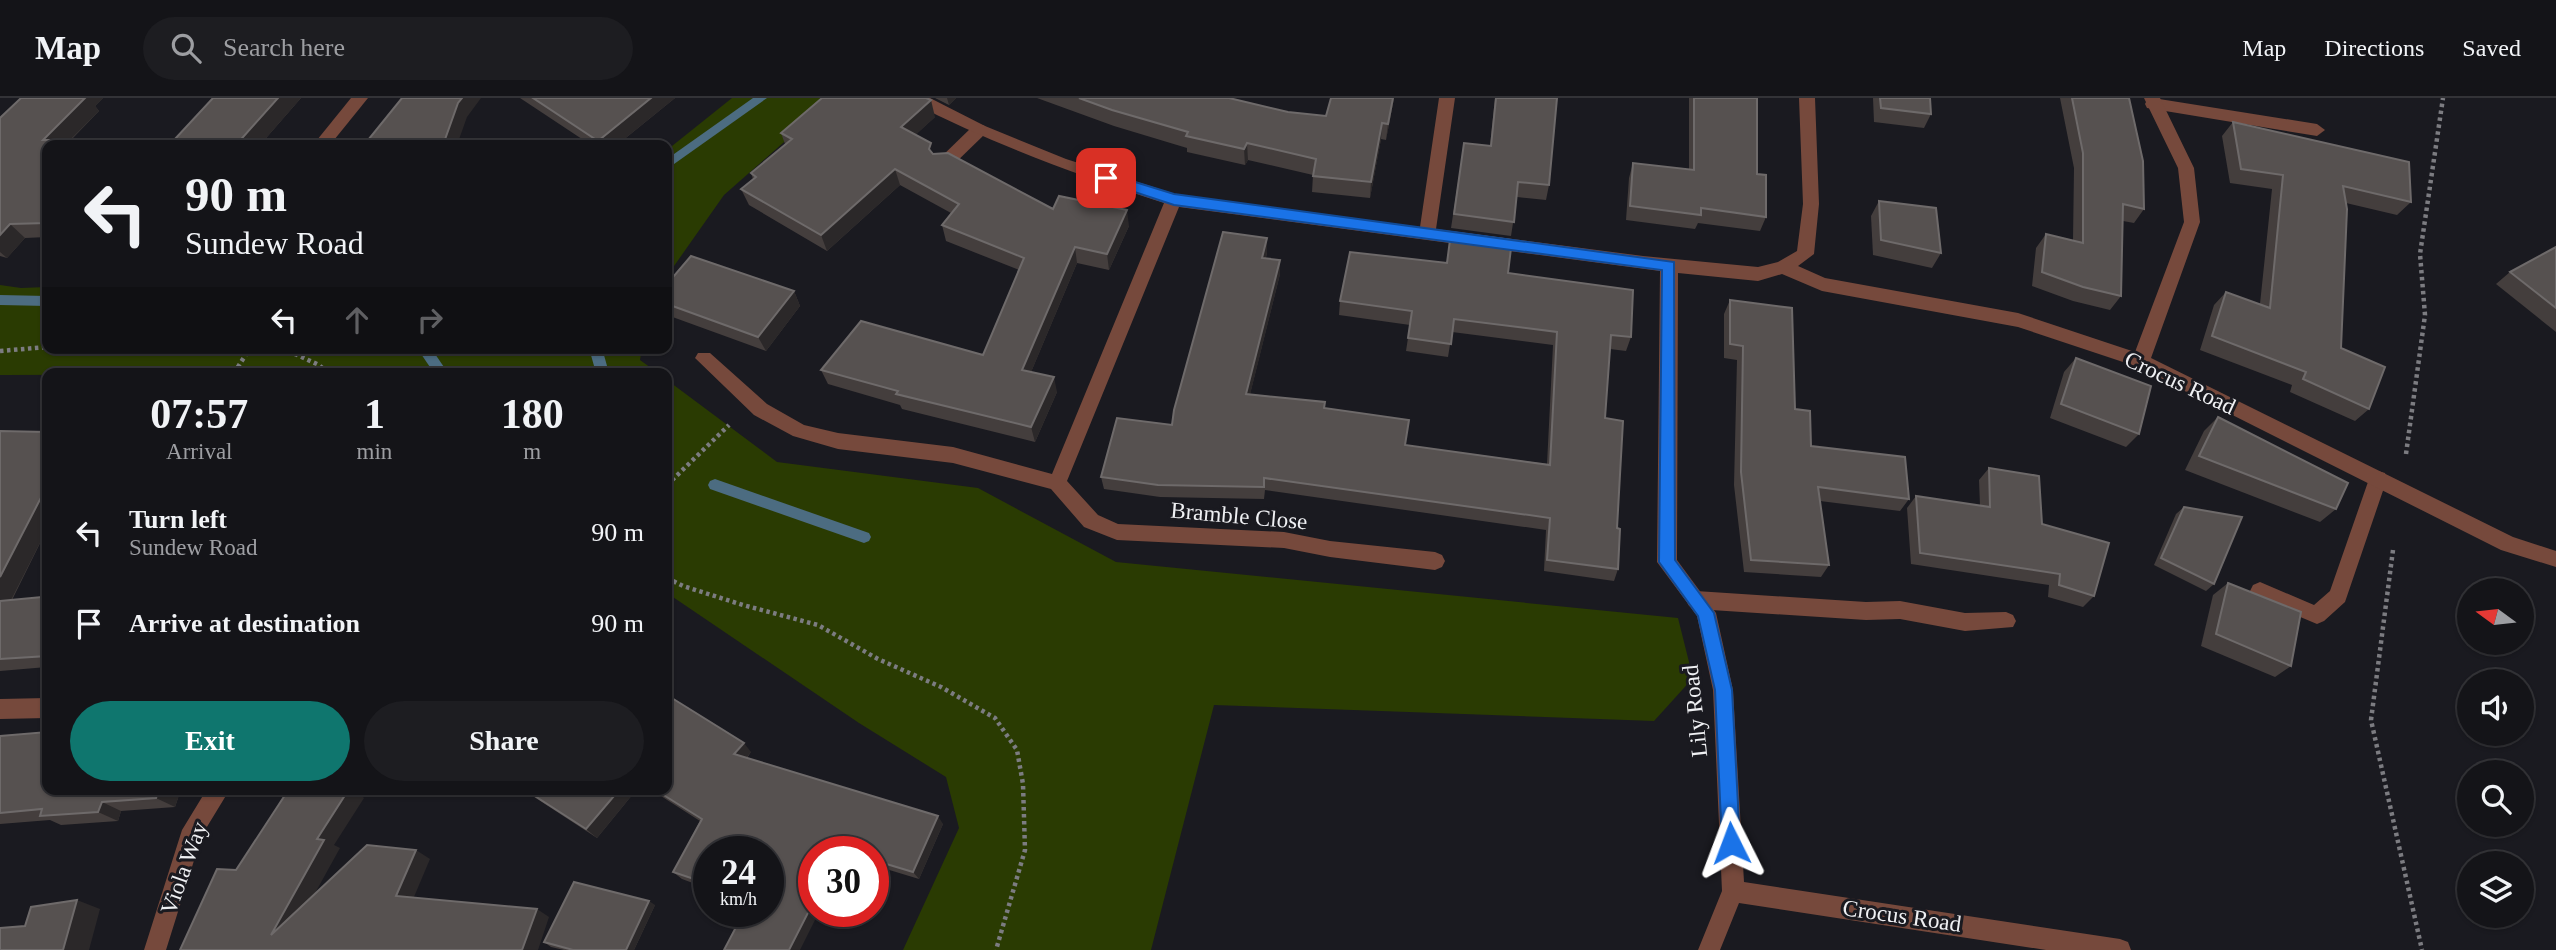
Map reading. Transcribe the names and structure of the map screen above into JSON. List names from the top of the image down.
{
  "streets": {
    "street": [
      "Crocus Road",
      "Bramble Close",
      "Lily Road",
      "Viola Way"
    ]
  },
  "crossings": [
    ["Crocus Road", "Lily Road"]
  ],
  "north": "left",
  "page": {
    "header": "Map",
    "search": "Search here",
    "nav": ["Map", "Directions", "Saved"],
    "turn": ["90 m", "Sundew Road"],
    "eta": [
      "07:57",
      "Arrival",
      "1",
      "min",
      "180",
      "m"
    ],
    "list": [
      {
        "name": "Turn left",
        "note": "Sundew Road",
        "value": "90 m"
      },
      {
        "name": "Arrive at destination",
        "value": "90 m"
      }
    ],
    "buttons": ["Exit", "Share"],
    "speed": "24 km/h",
    "limit": "30"
  }
}
